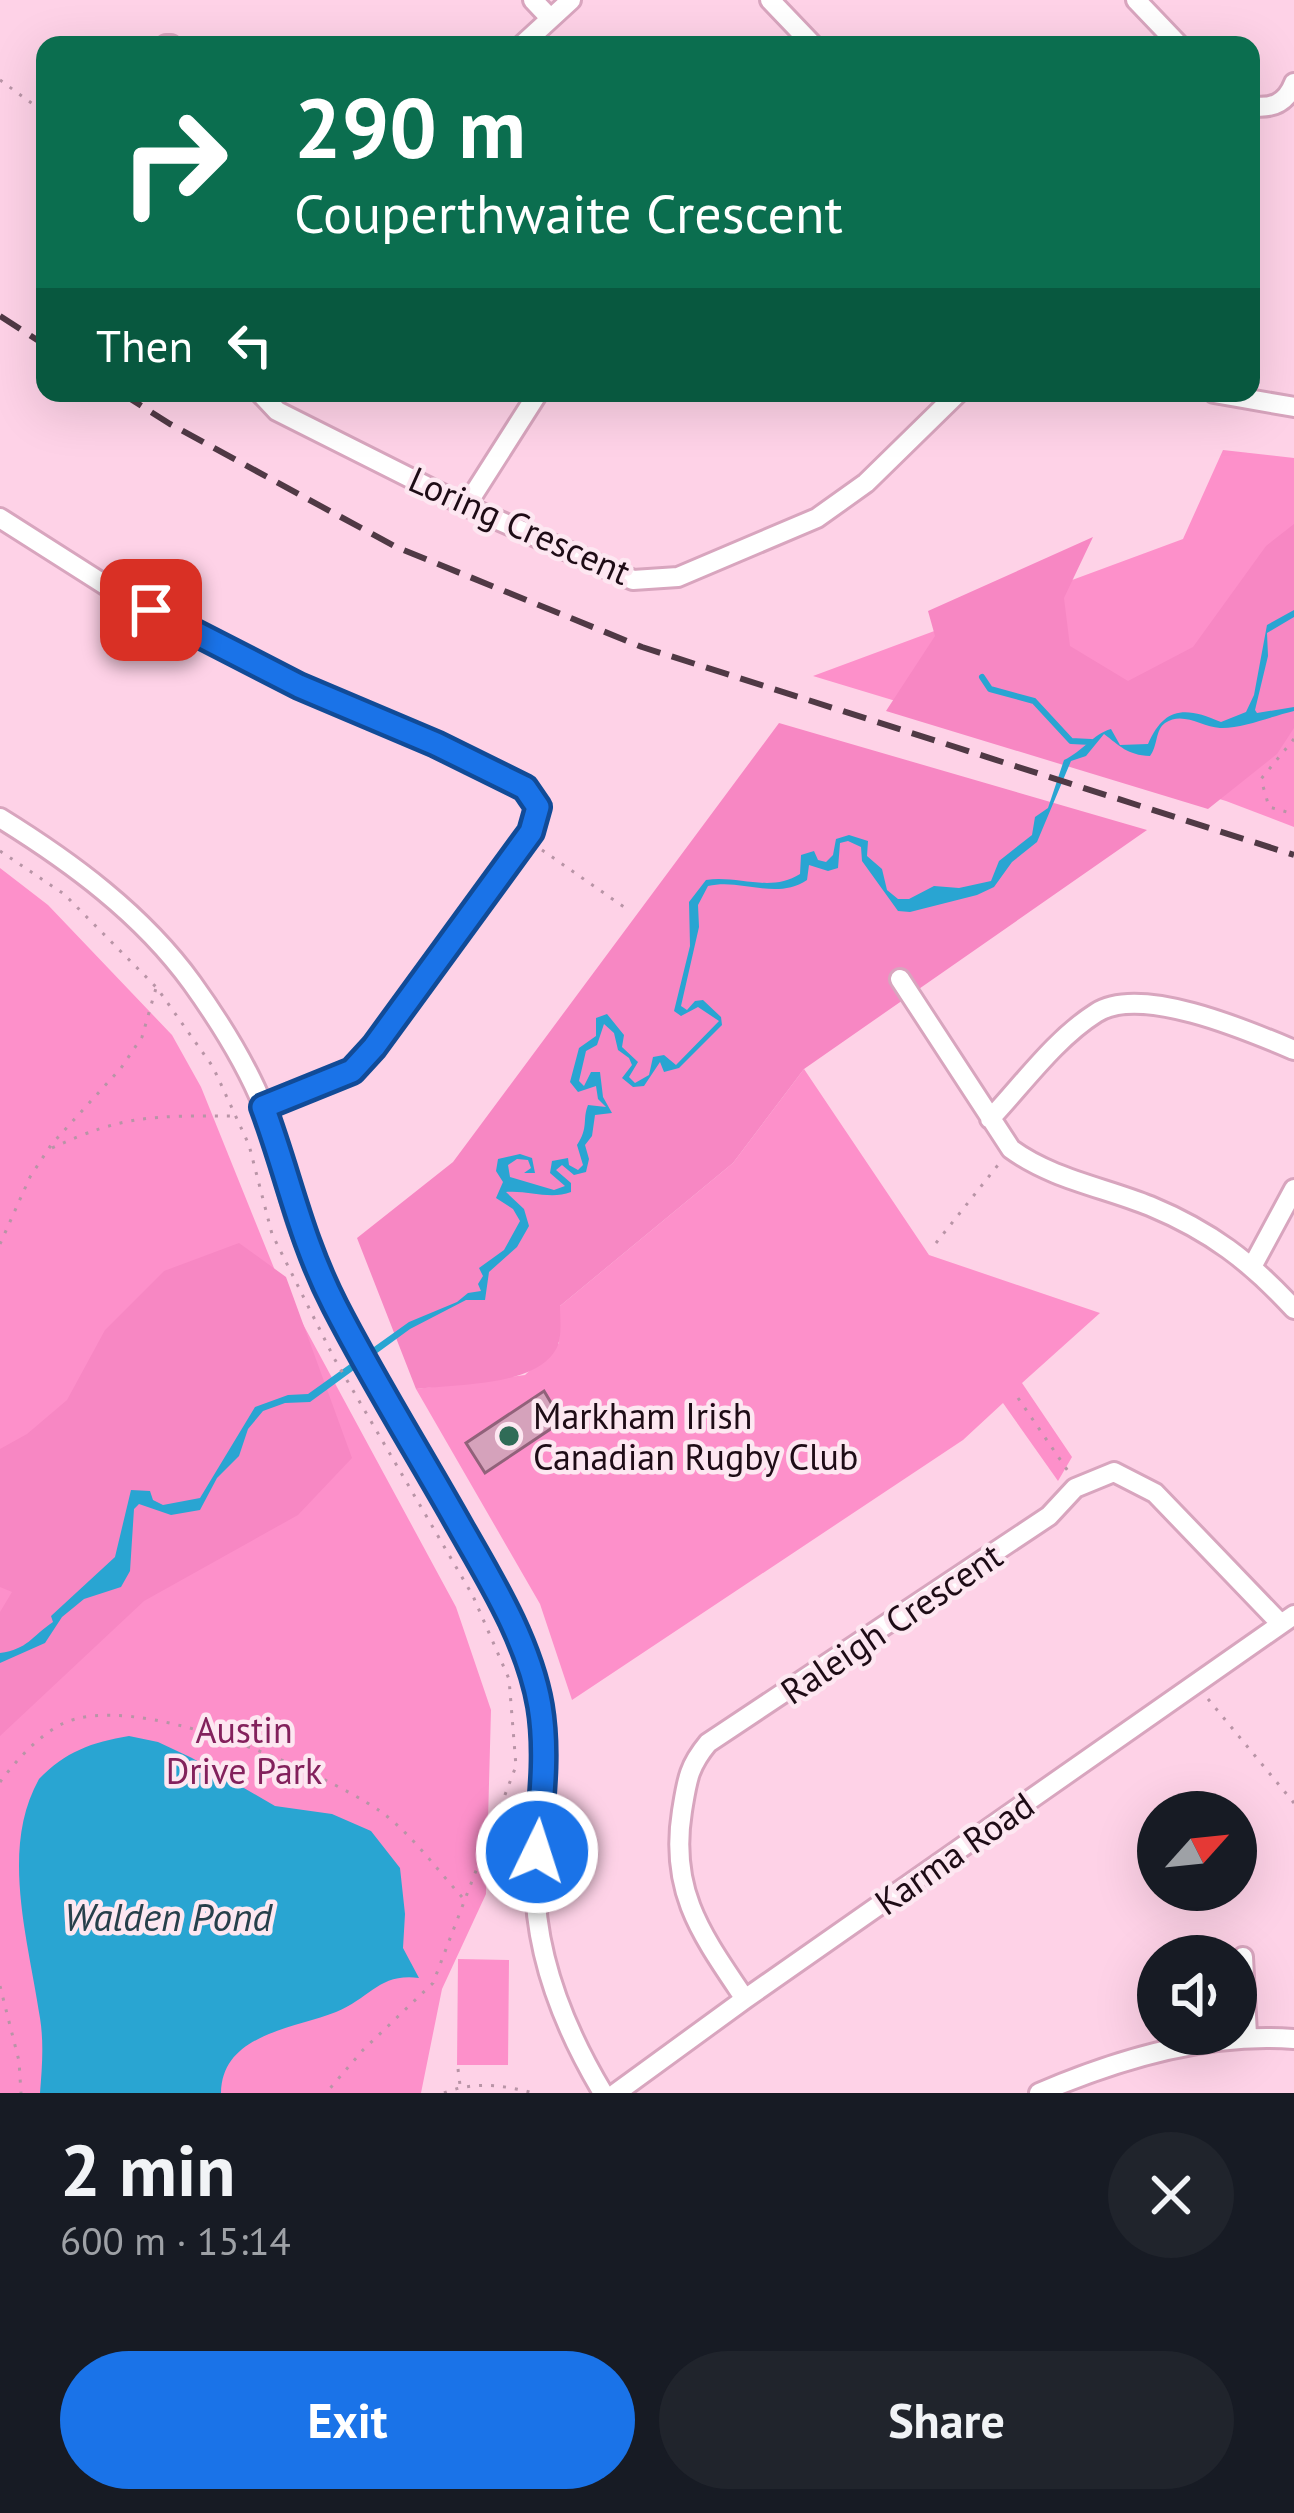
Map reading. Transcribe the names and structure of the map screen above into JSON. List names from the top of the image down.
{
  "streets": {
    "street": ["Loring Crescent", "Raleigh Crescent", "Karma Road"]
  },
  "crossings": [
    ["Raleigh Crescent", "Karma Road"]
  ],
  "water": ["Walden Pond"],
  "parks": ["Austin Drive Park"],
  "places": ["Markham Irish Canadian Rugby Club"],
  "north": "top right",
  "page": {
    "turn": ["290 m", "Couperthwaite Crescent"],
    "then": "Then",
    "heading": ["2 min", "600 m · 15:14"],
    "buttons": ["Exit", "Share"]
  }
}
